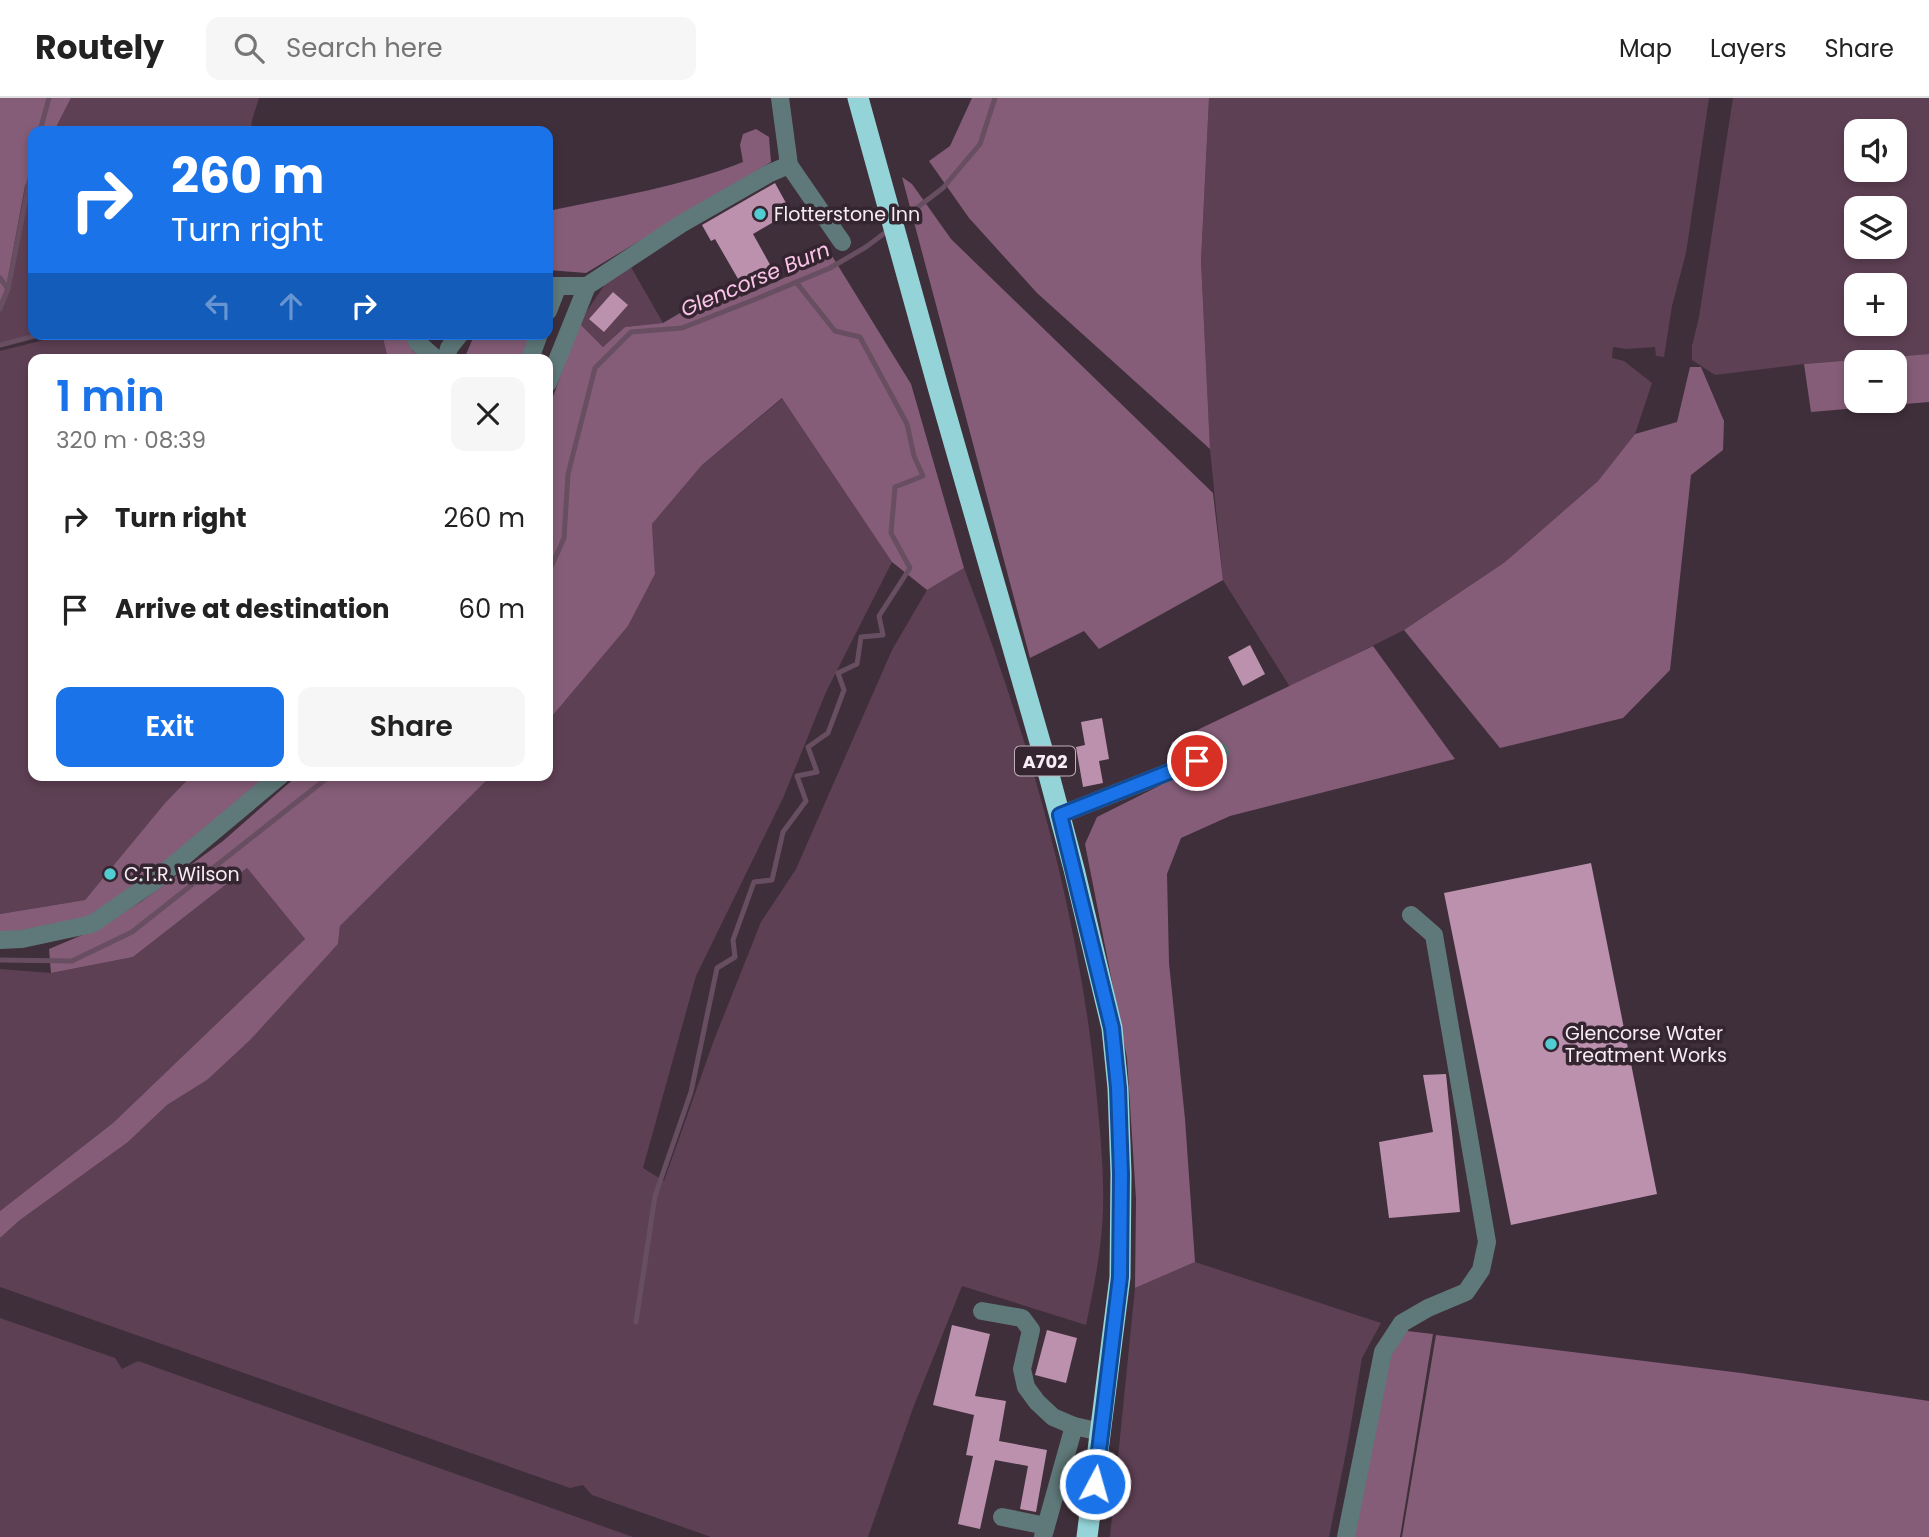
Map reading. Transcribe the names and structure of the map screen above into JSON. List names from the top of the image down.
{
  "streets": {
    "highway": ["A702"]
  },
  "water": ["Glencorse Burn"],
  "places": ["Flotterstone Inn", "C.T.R. Wilson", "Glencorse Water Treatment Works"],
  "page": {
    "header": "Routely",
    "search": "Search here",
    "nav": ["Map", "Layers", "Share"],
    "map_buttons": ["+", "−"],
    "turn": ["260 m", "Turn right"],
    "heading": ["1 min", "320 m · 08:39"],
    "list": [
      {
        "name": "Turn right",
        "value": "260 m"
      },
      {
        "name": "Arrive at destination",
        "value": "60 m"
      }
    ],
    "buttons": ["Exit", "Share"]
  }
}
